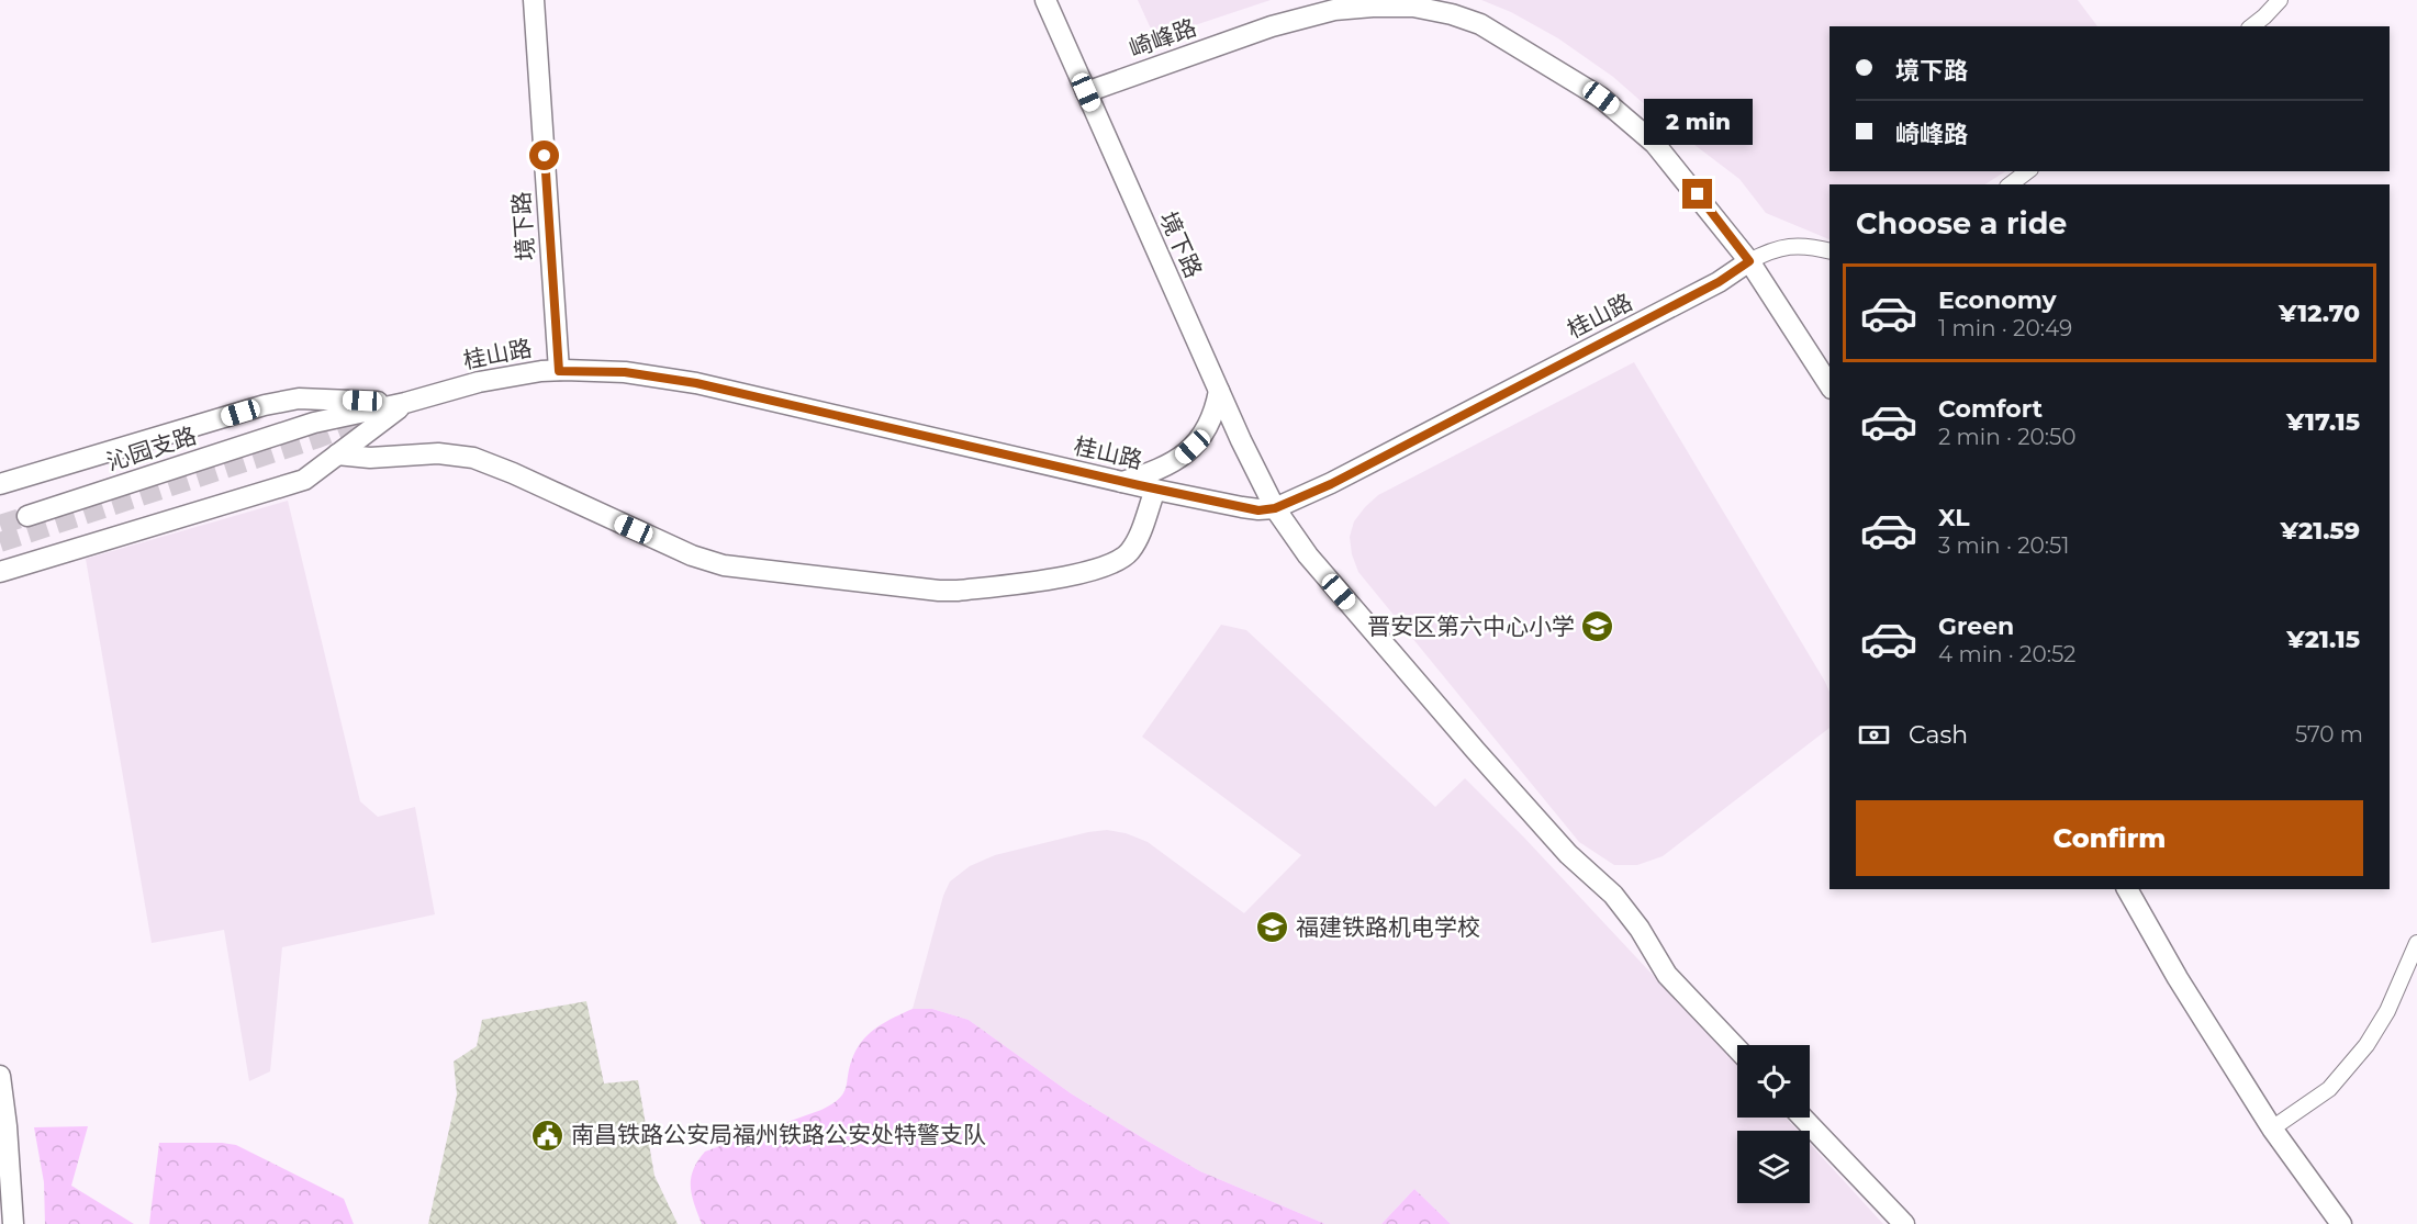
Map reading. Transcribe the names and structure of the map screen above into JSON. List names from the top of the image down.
{
  "streets": {
    "street": [
      "崎峰路",
      "境下路",
      "桂山路",
      "沁园支路"
    ]
  },
  "crossings": [
    ["崎峰路", "境下路"],
    ["崎峰路", "桂山路"],
    ["境下路", "桂山路"],
    ["桂山路", "沁园支路"]
  ],
  "places": {
    "school or university": ["晋安区第六中心小学", "福建铁路机电学校"],
    "public building": ["南昌铁路公安局福州铁路公安处特警支队"]
  },
  "page": {
    "banner": ["境下路", "崎峰路"],
    "bubble": "2 min",
    "heading": "Choose a ride",
    "list": [
      {
        "name": "Economy",
        "note": "1 min · 20:49",
        "value": "¥12.70"
      },
      {
        "name": "Comfort",
        "note": "2 min · 20:50",
        "value": "¥17.15"
      },
      {
        "name": "XL",
        "note": "3 min · 20:51",
        "value": "¥21.59"
      },
      {
        "name": "Green",
        "note": "4 min · 20:52",
        "value": "¥21.15"
      }
    ],
    "pay": ["Cash", "570 m"],
    "buttons": "Confirm"
  }
}
